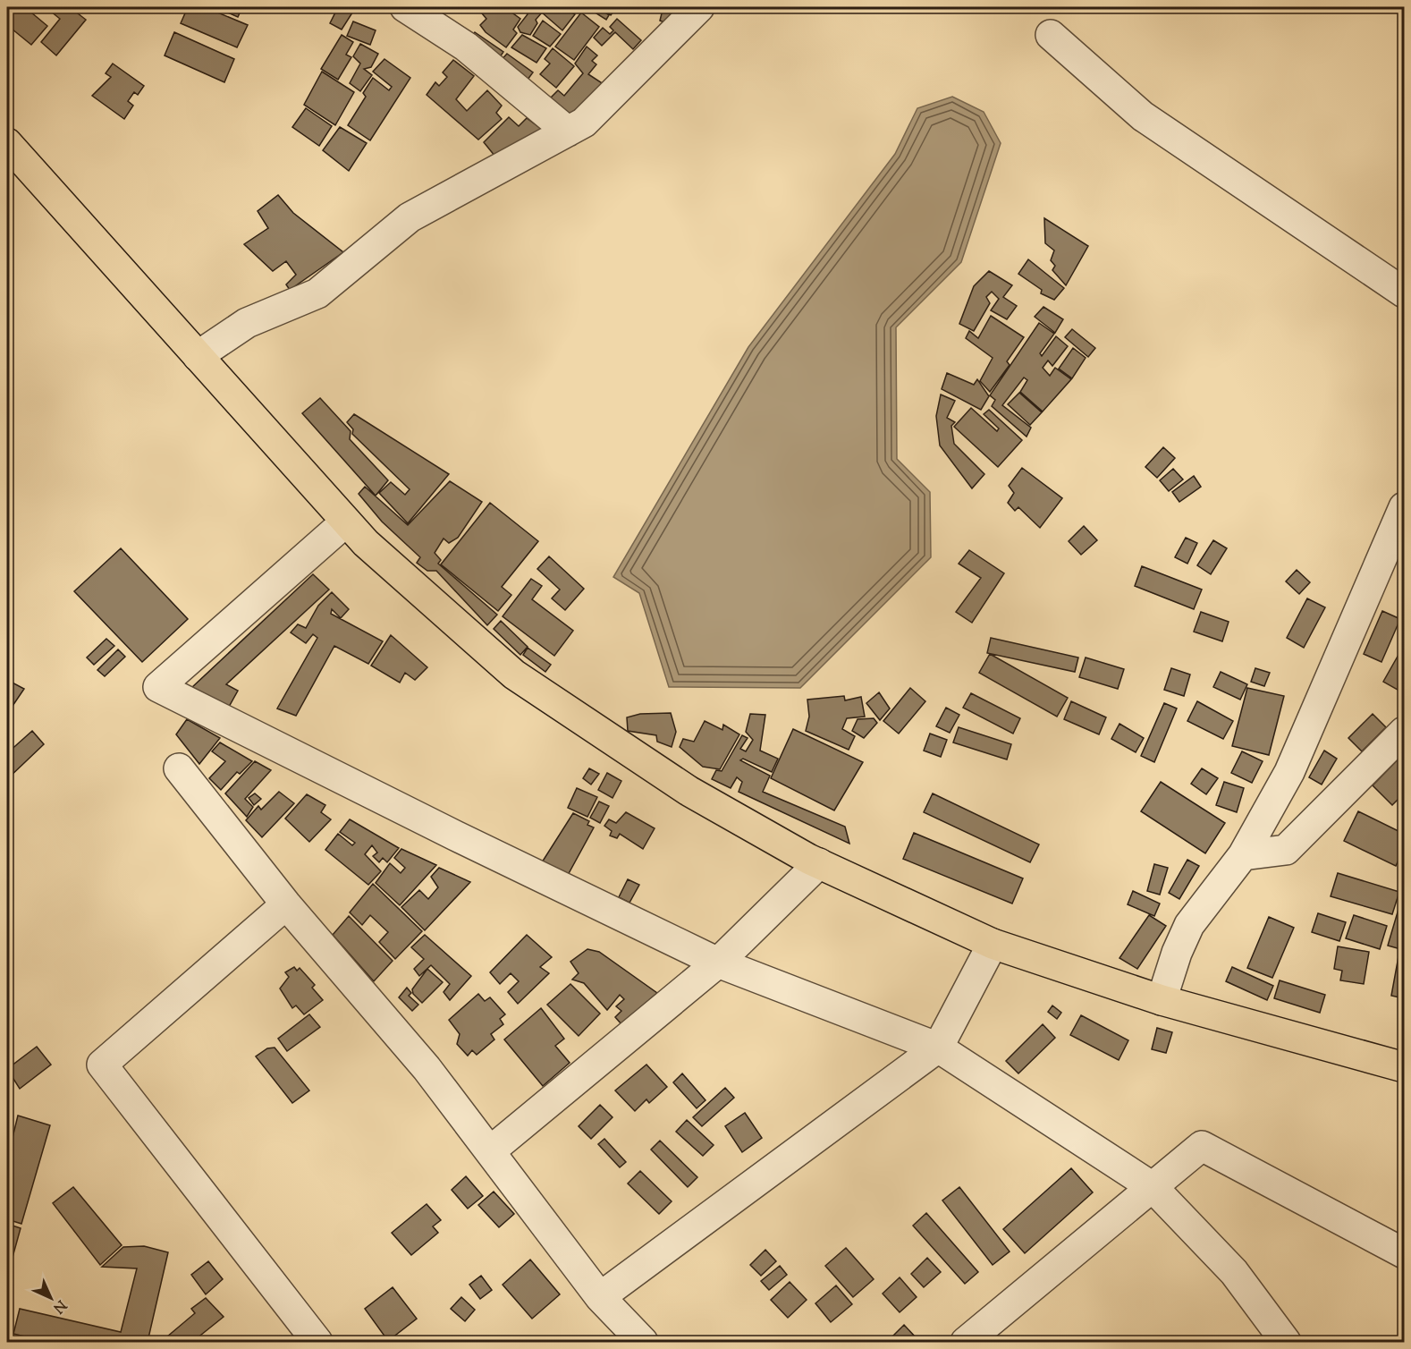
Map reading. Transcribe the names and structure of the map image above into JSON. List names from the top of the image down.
{
  "north": "bottom right"
}
